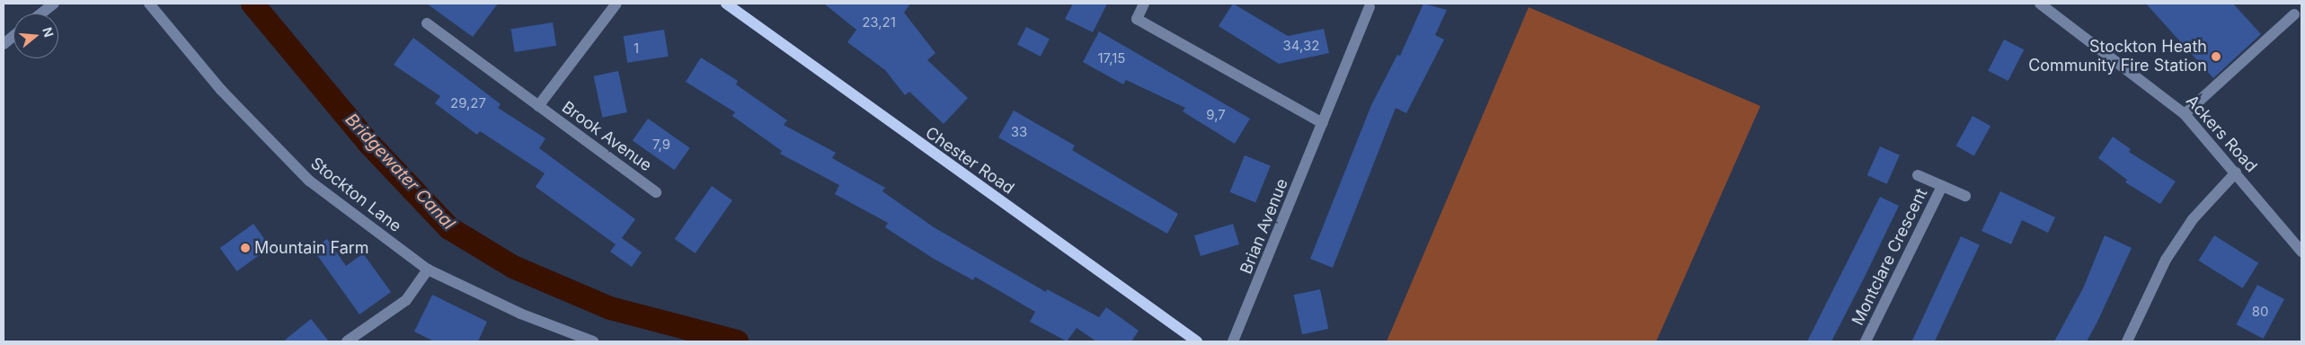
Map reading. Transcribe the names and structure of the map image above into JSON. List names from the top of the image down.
{
  "streets": {
    "main road": ["Chester Road"],
    "street": [
      "Ackers Road",
      "Brook Avenue",
      "Stockton Lane",
      "Brian Avenue",
      "Montclare Crescent"
    ]
  },
  "water": ["Bridgewater Canal"],
  "places": ["Stockton Heath Community Fire Station", "Mountain Farm"],
  "house_numbers": [
    "23,21",
    "34,32",
    "1",
    "17,15",
    "29,27",
    "9,7",
    "33",
    "7,9",
    "80"
  ],
  "north": "right"
}
